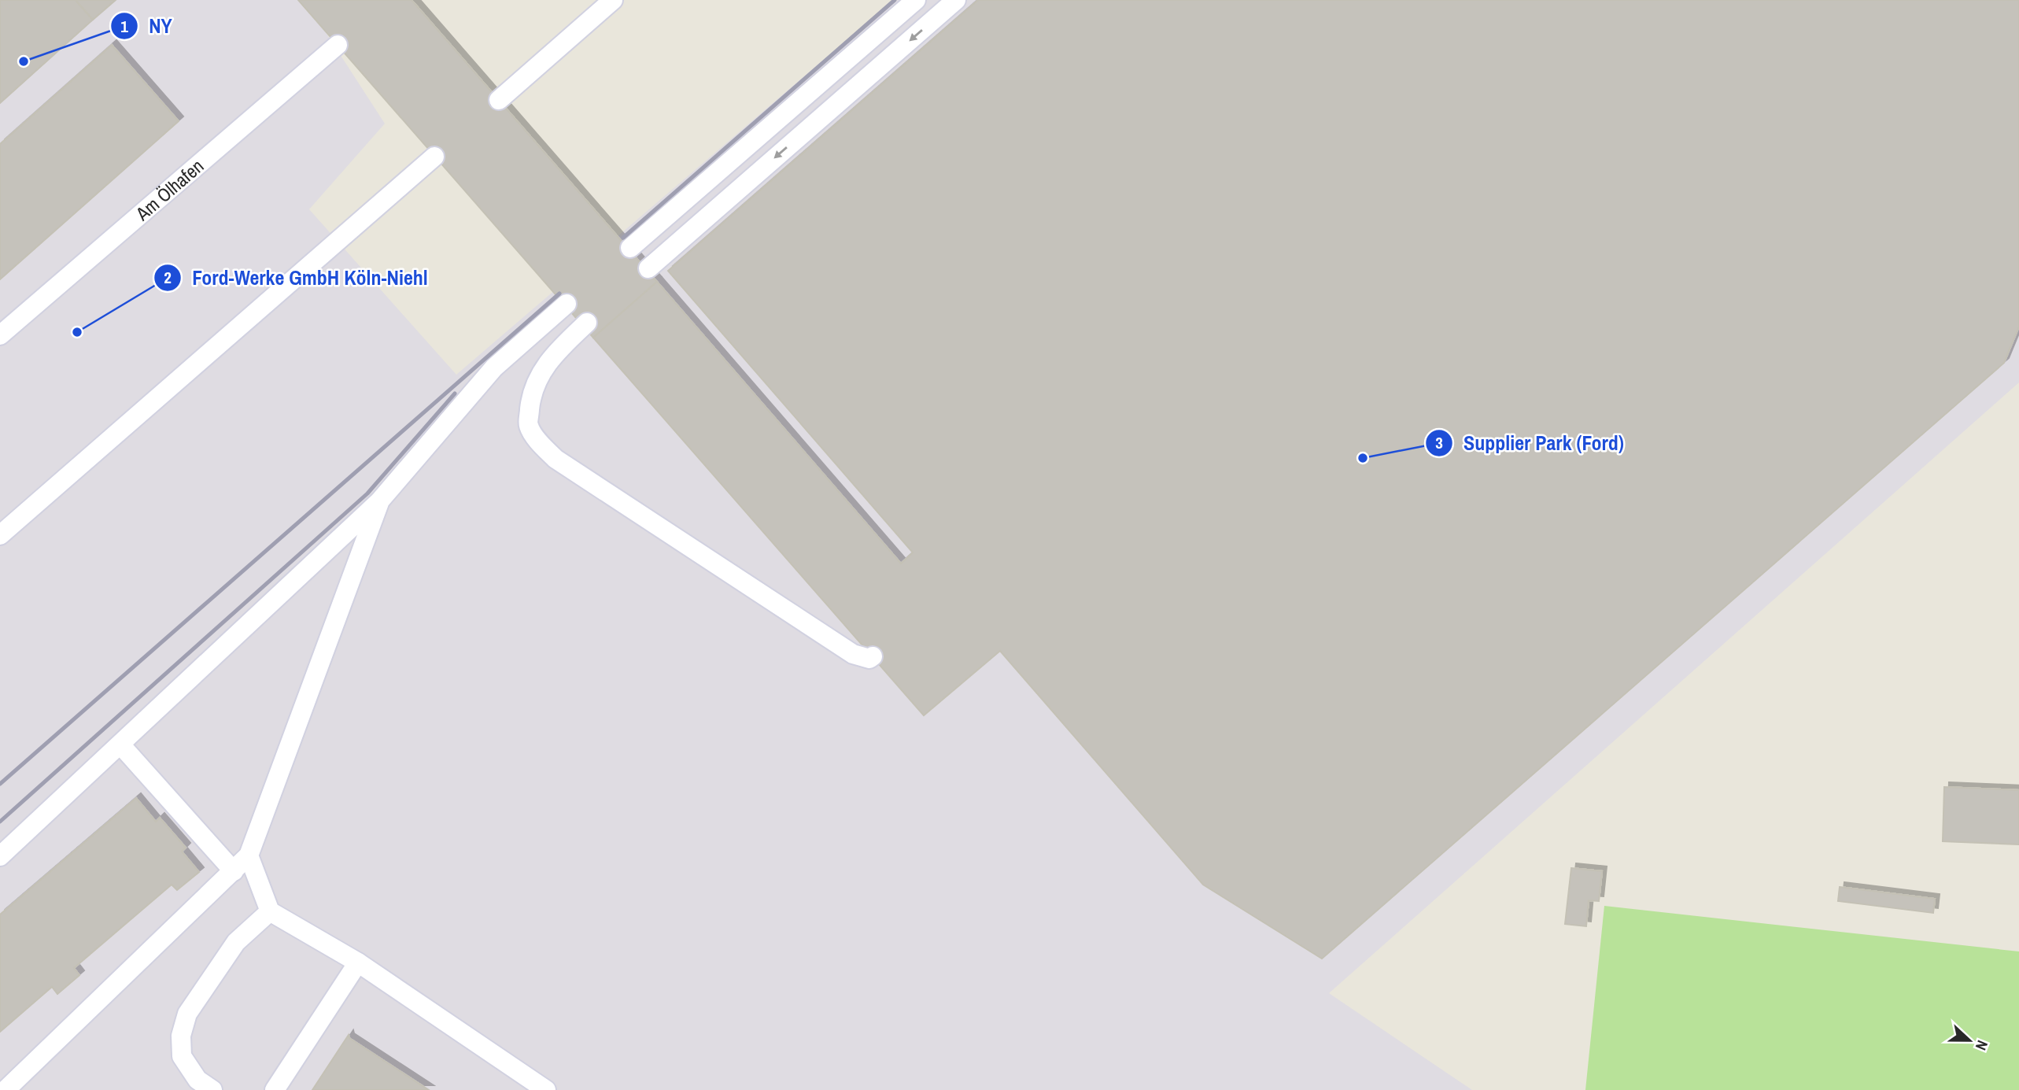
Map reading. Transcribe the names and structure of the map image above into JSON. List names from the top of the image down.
{
  "streets": {
    "lane": ["Am Ölhafen"]
  },
  "places": ["NY", "Ford-Werke GmbH Köln-Niehl", "Supplier Park (Ford)"],
  "north": "right"
}
